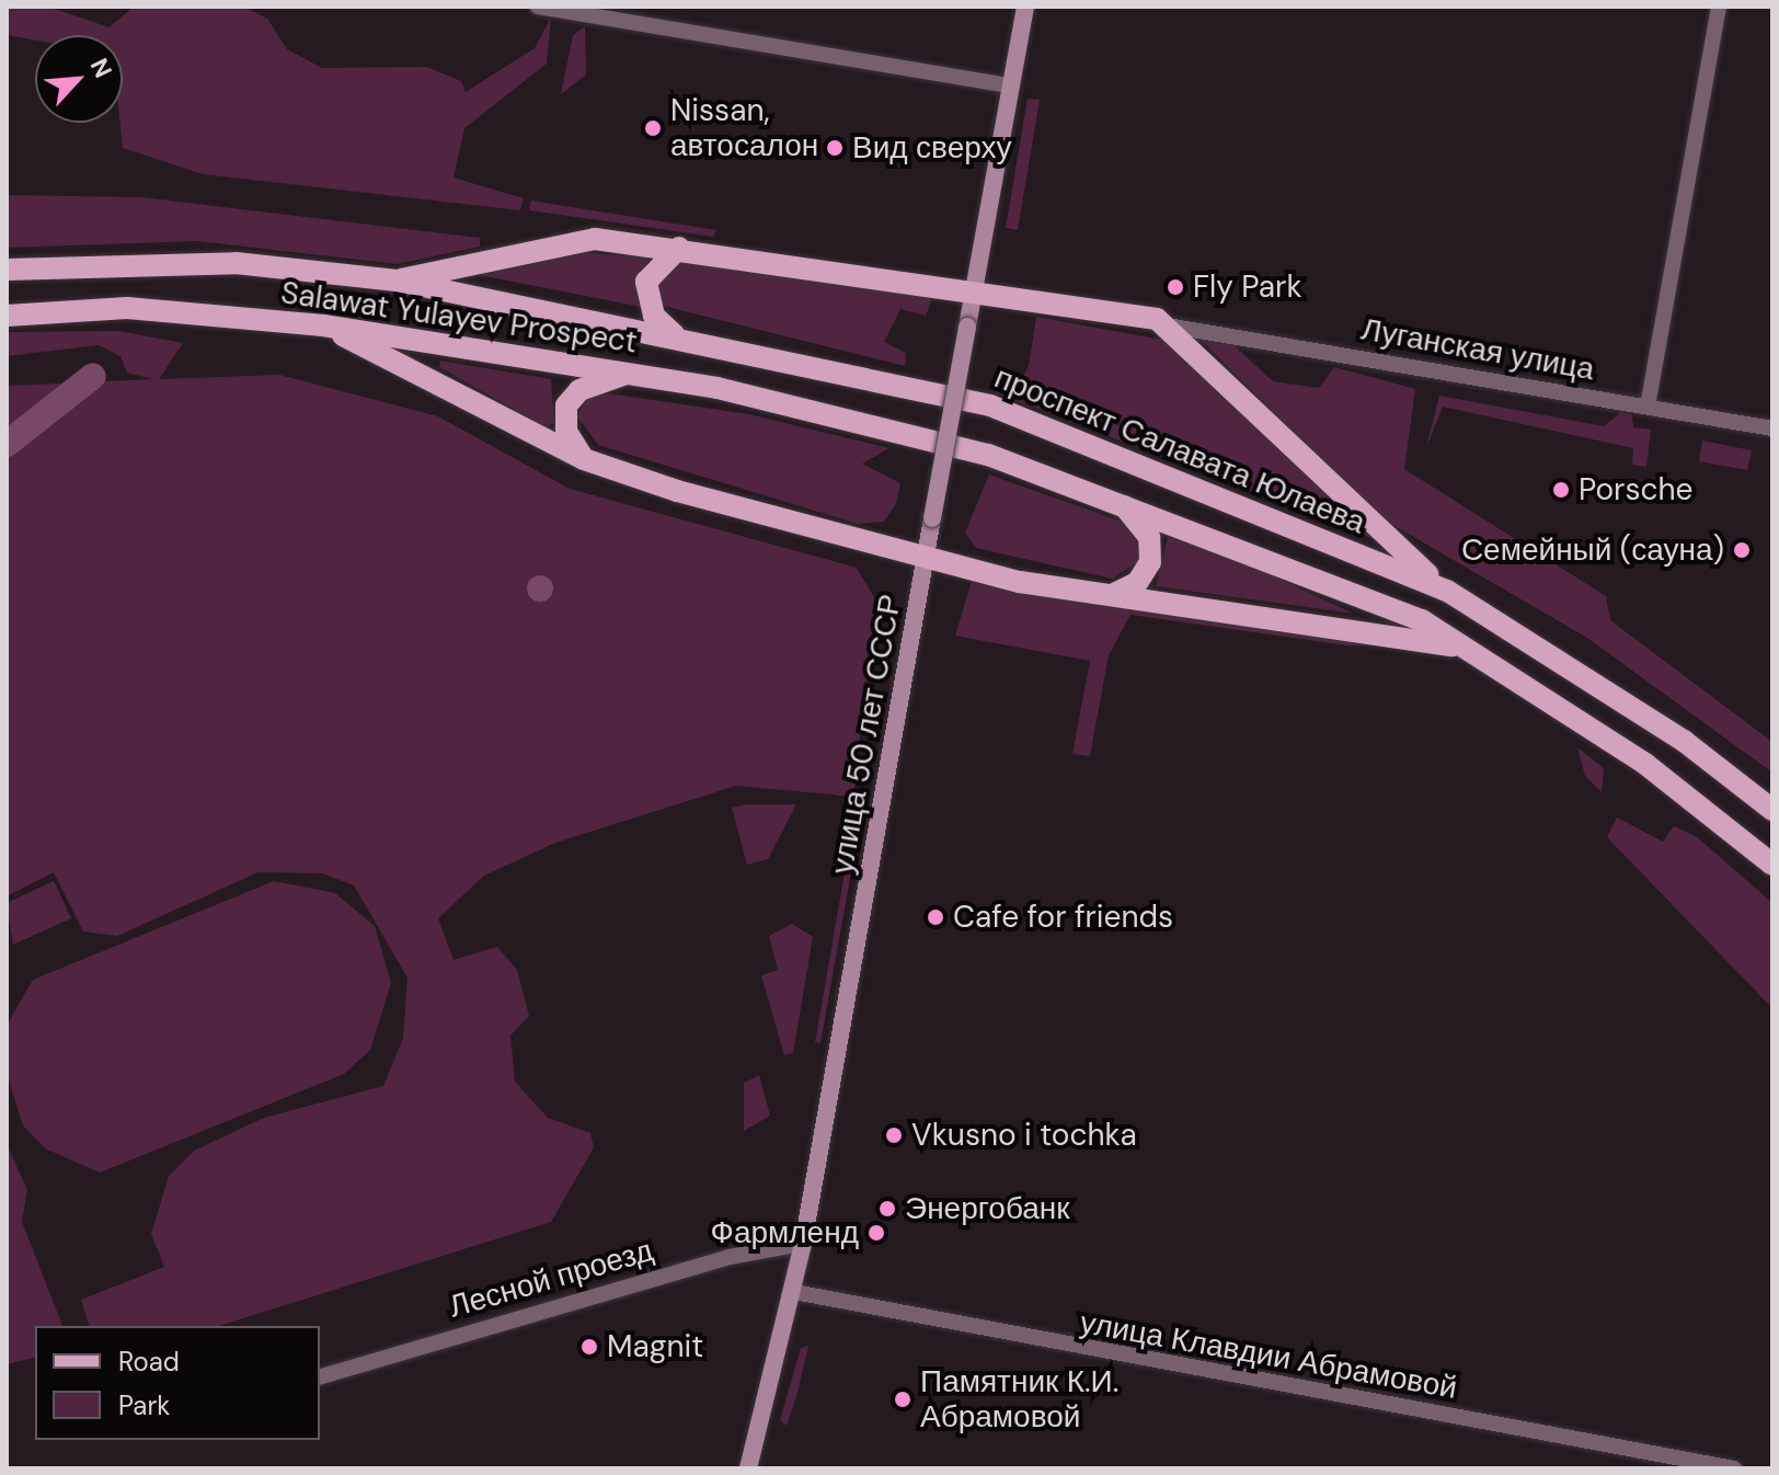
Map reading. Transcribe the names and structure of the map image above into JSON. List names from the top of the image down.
{
  "streets": {
    "main road": ["Salawat Yulayev Prospect", "проспект Салавата Юлаева", "улица 50 лет СССР"],
    "street": ["Луганская улица", "Лесной проезд", "улица Клавдии Абрамовой"]
  },
  "crossings": [
    ["Salawat Yulayev Prospect", "проспект Салавата Юлаева"],
    ["улица 50 лет СССР", "Лесной проезд"],
    ["улица 50 лет СССР", "улица Клавдии Абрамовой"]
  ],
  "places": [
    "Nissan, автосалон",
    "Вид сверху",
    "Fly Park",
    "Porsche",
    "Семейный (сауна)",
    "Cafe for friends",
    "Vkusno i tochka",
    "Энергобанк",
    "Фармленд",
    "Magnit",
    "Памятник К.И. Абрамовой"
  ],
  "legend": ["Road", "Park"],
  "north": "top right"
}
